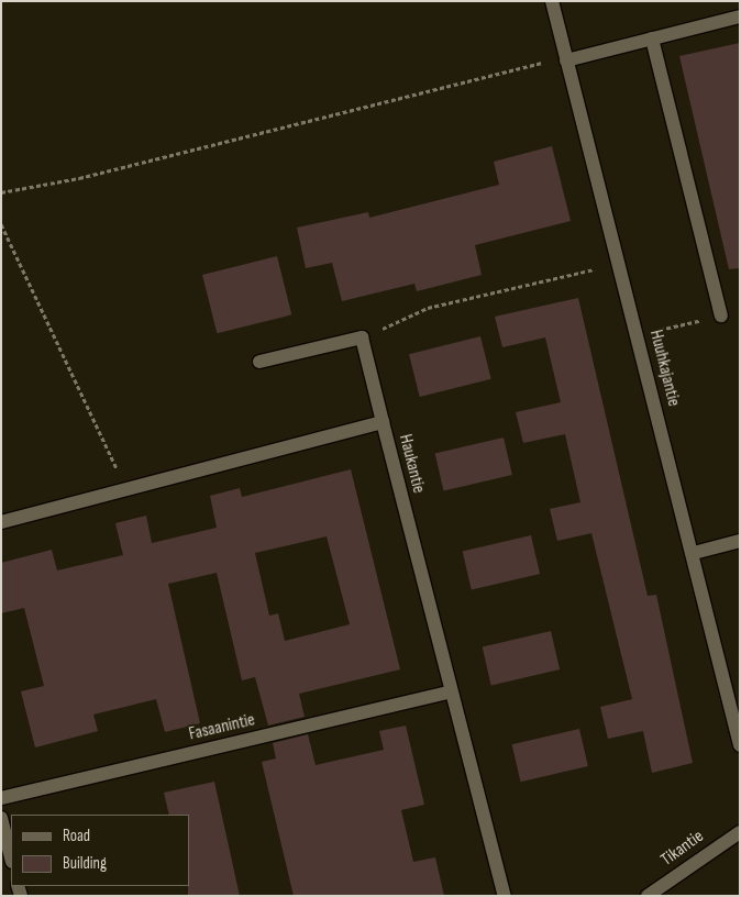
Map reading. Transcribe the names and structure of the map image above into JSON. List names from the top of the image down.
{
  "streets": {
    "street": [
      "Huuhkajantie",
      "Haukantie",
      "Fasaanintie",
      "Tikantie"
    ]
  },
  "crossings": [
    ["Haukantie", "Fasaanintie"]
  ],
  "legend": ["Road", "Building"]
}
